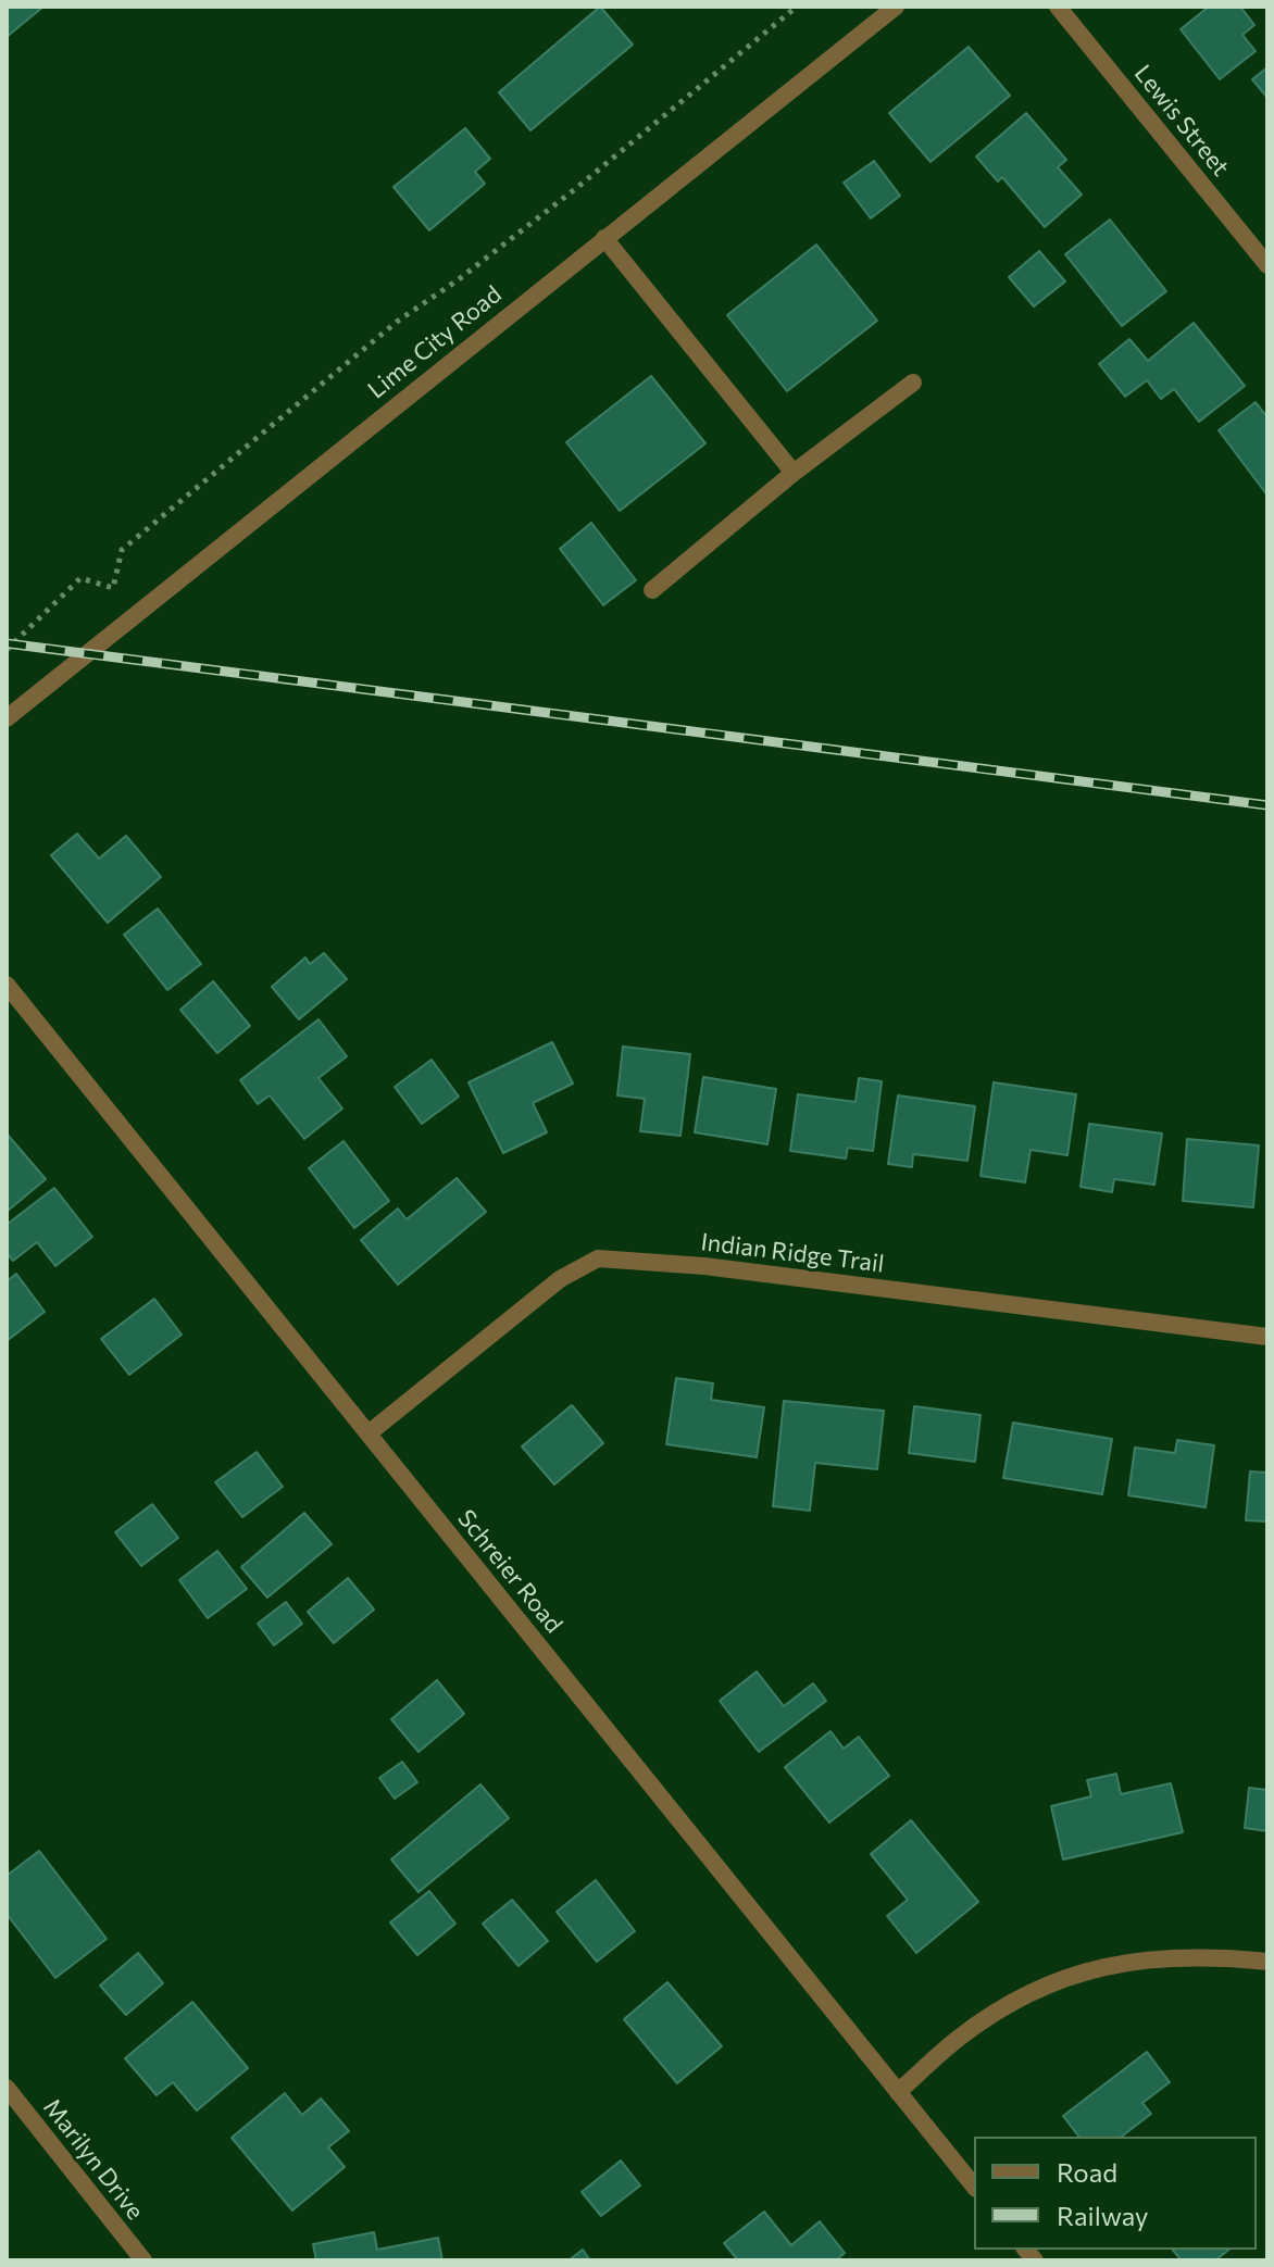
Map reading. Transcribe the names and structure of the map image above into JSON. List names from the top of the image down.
{
  "streets": {
    "street": [
      "Lewis Street",
      "Lime City Road",
      "Indian Ridge Trail",
      "Schreier Road",
      "Marilyn Drive"
    ]
  },
  "crossings": [
    ["Indian Ridge Trail", "Schreier Road"]
  ],
  "legend": ["Road", "Railway"]
}
